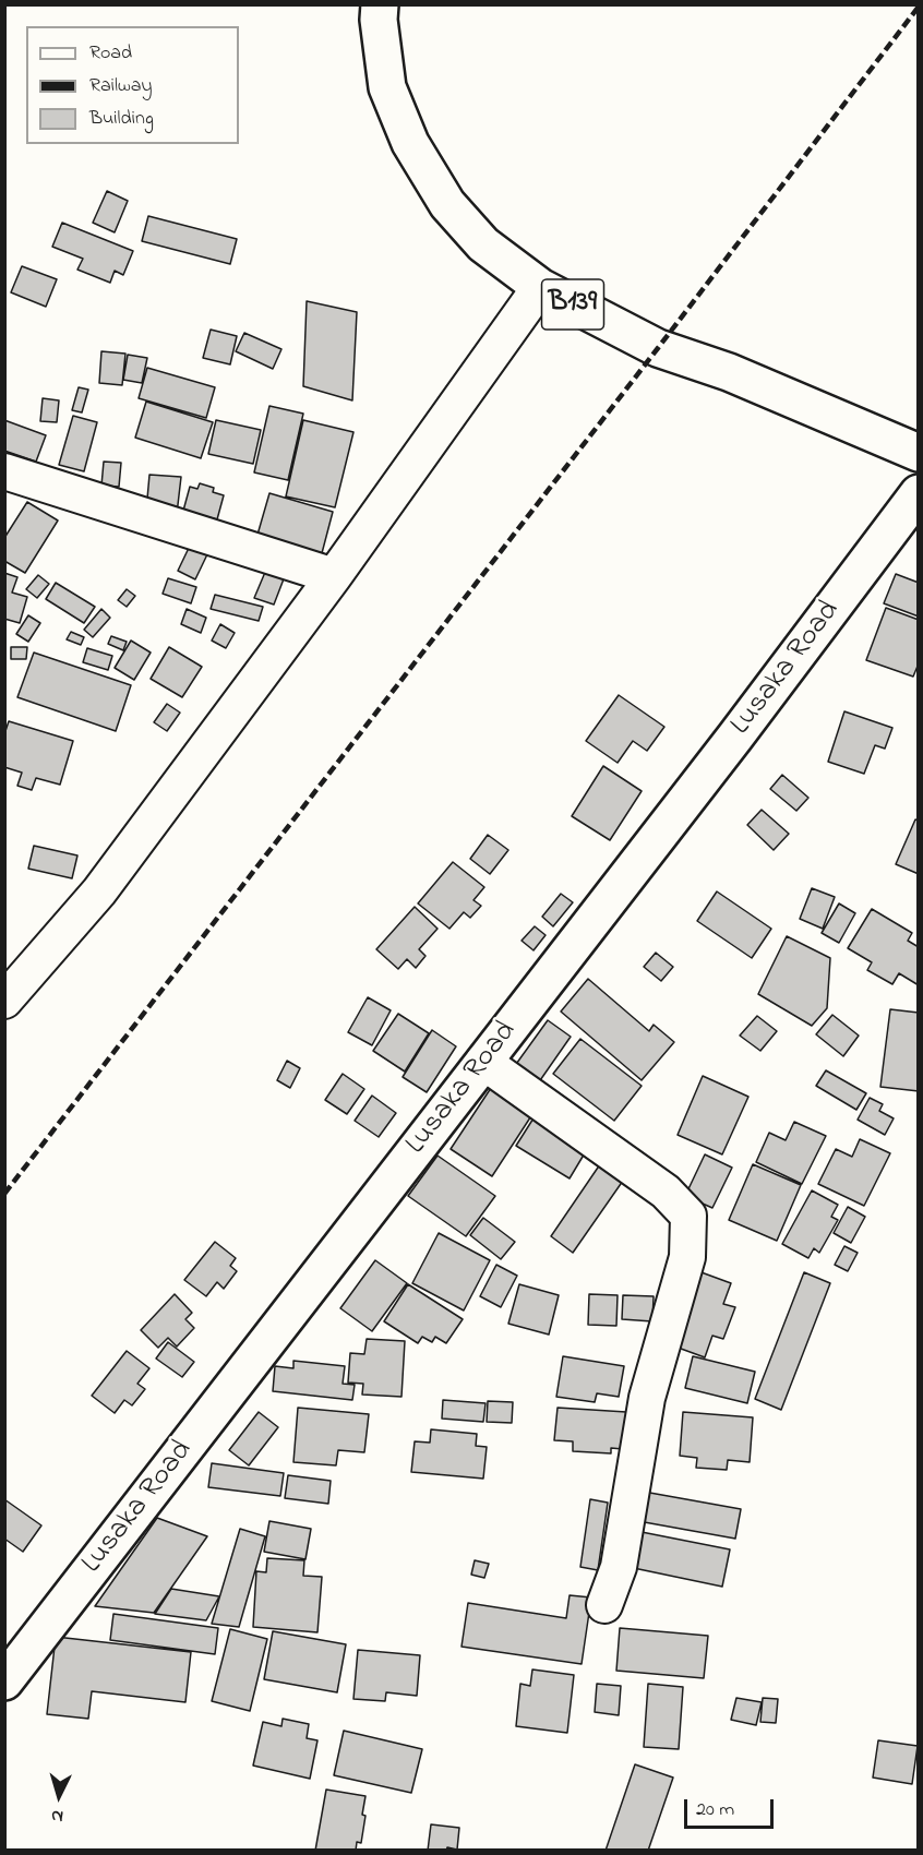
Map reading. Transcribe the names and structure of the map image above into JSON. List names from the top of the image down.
{
  "streets": {
    "street": ["B139", "Lusaka Road"]
  },
  "legend": ["Road", "Railway", "Building"],
  "scale_bar": "20 m",
  "north": "bottom"
}
